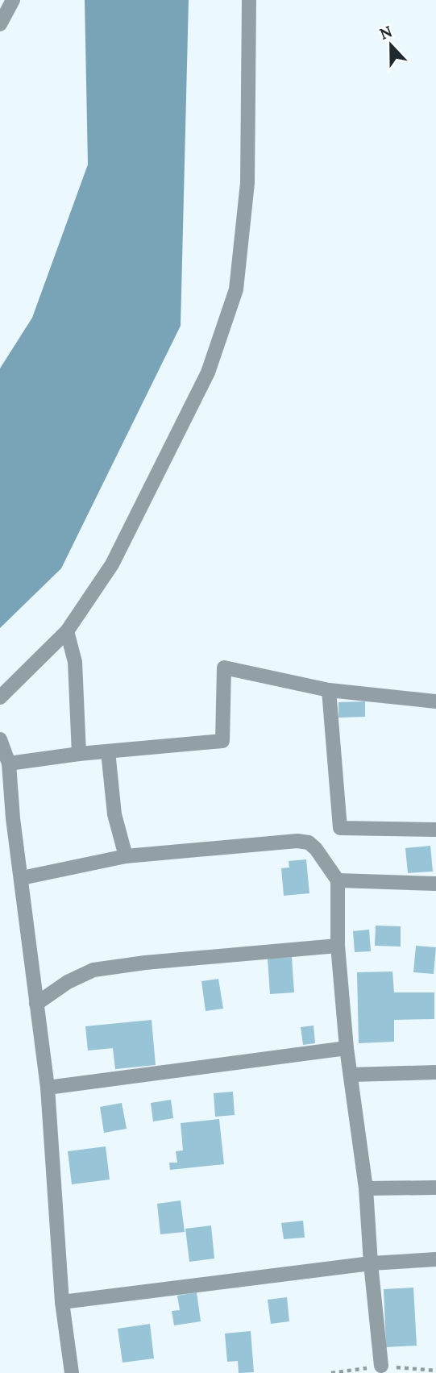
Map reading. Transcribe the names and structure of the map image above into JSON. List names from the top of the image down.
{
  "north": "top"
}
